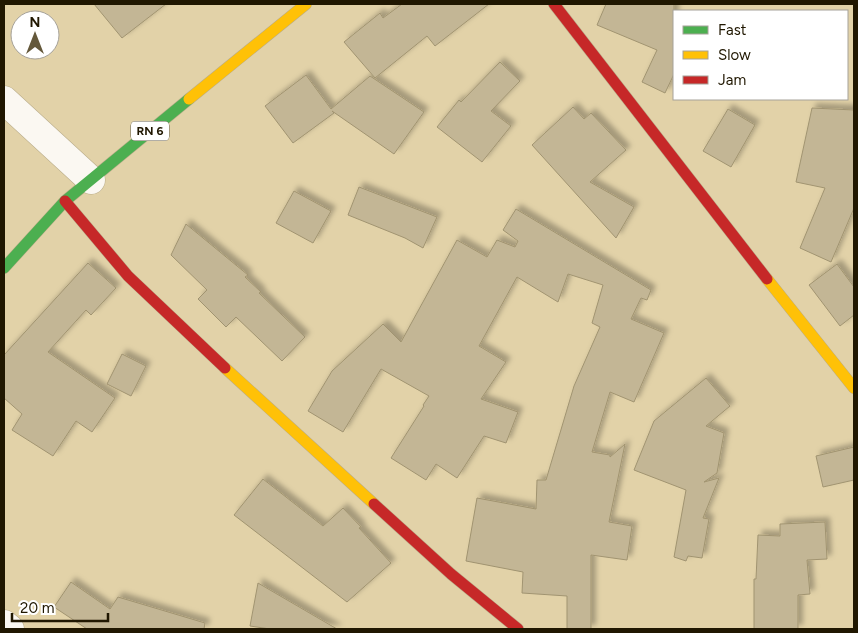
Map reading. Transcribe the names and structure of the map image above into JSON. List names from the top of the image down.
{
  "streets": {
    "street": ["RN 6"]
  },
  "legend": ["Fast", "Slow", "Jam"],
  "scale_bar": "20 m",
  "north": "top"
}
